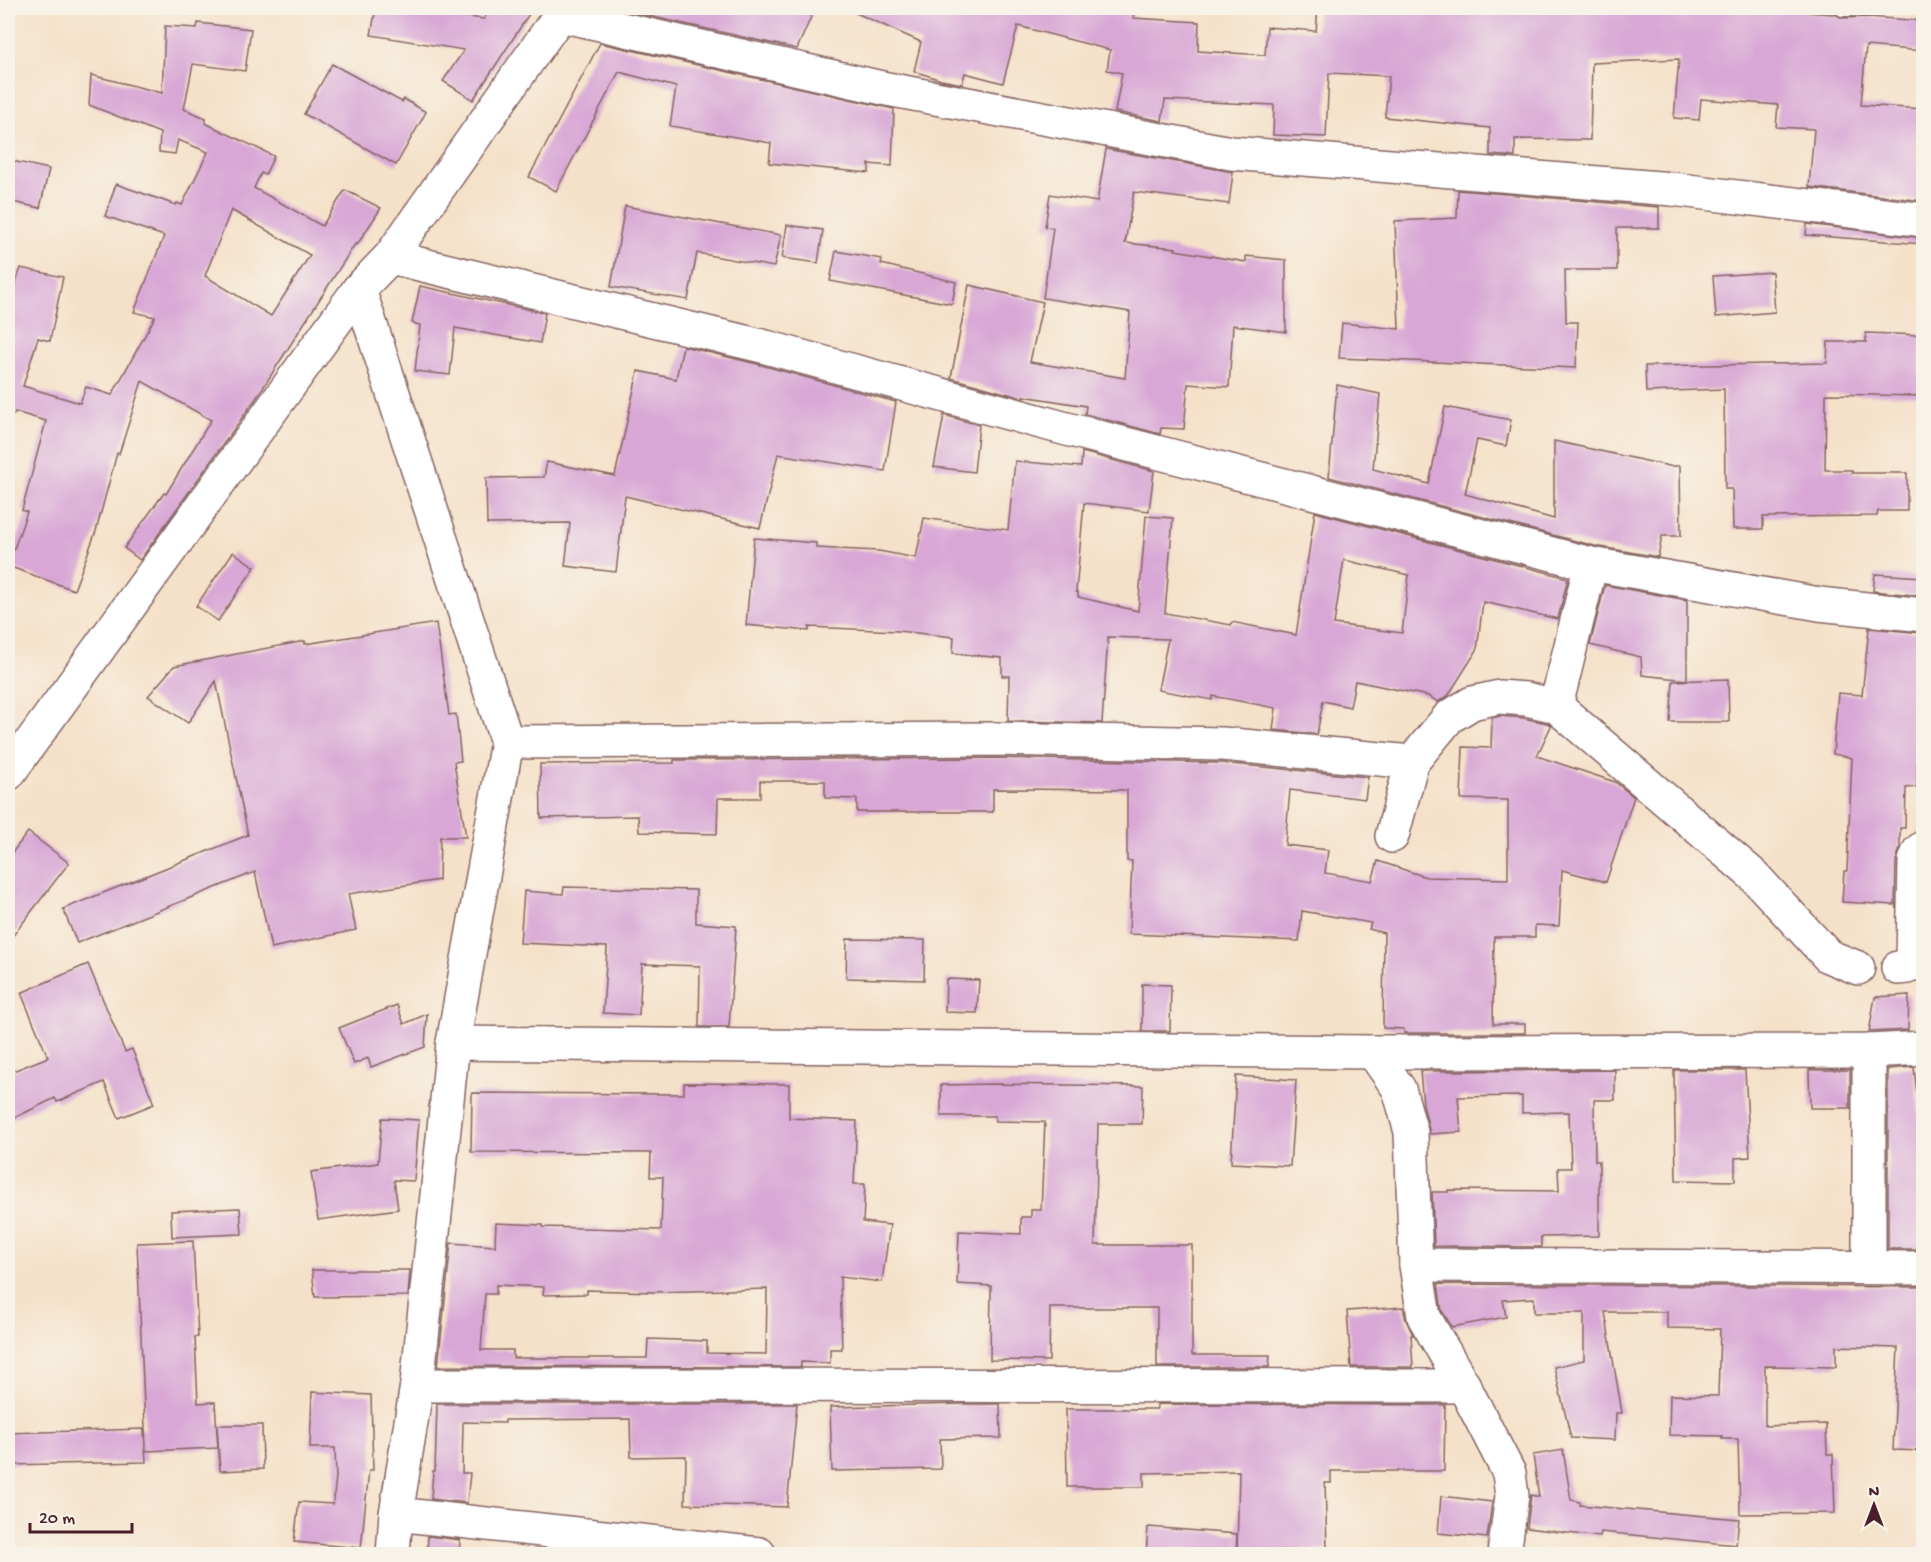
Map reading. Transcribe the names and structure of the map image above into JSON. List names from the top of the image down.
{
  "scale_bar": "20 m",
  "north": "top"
}
